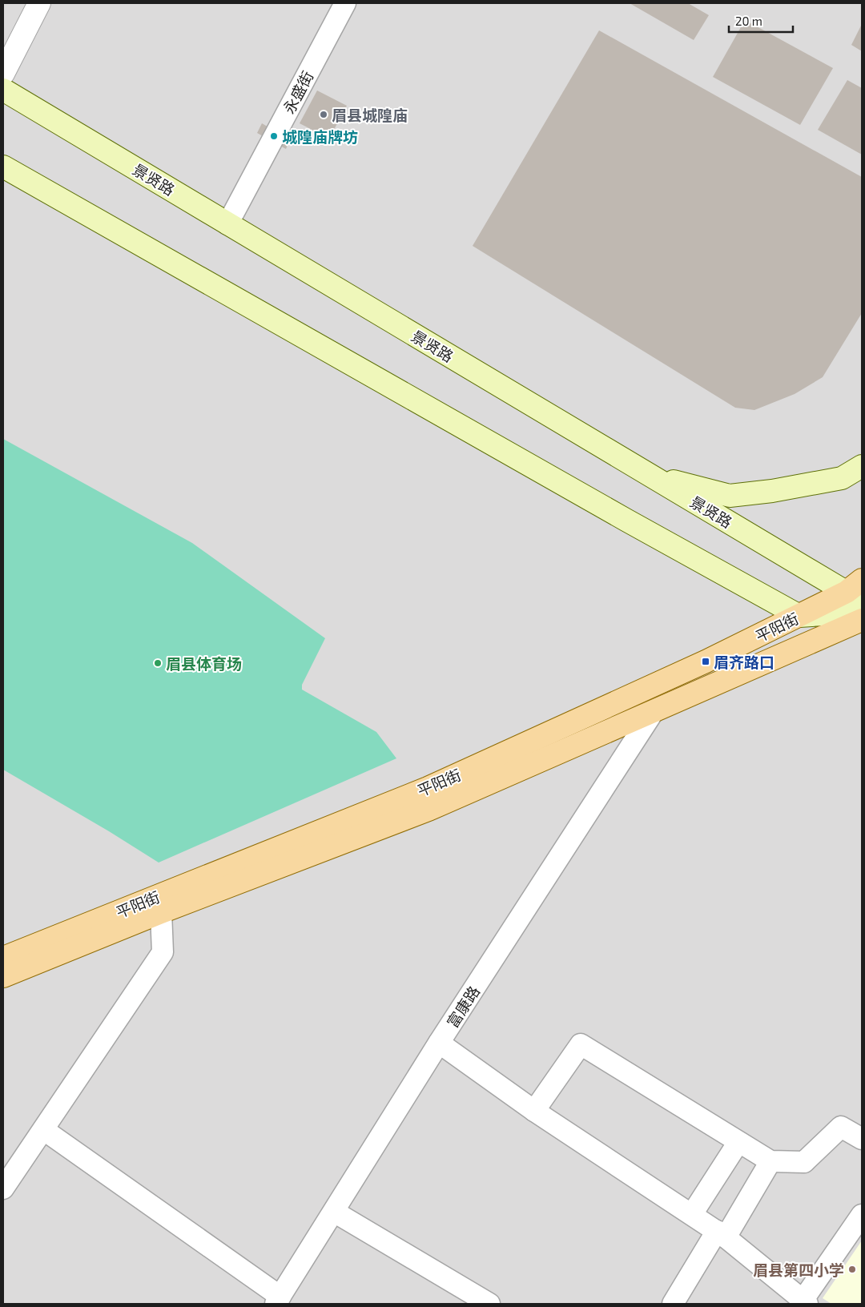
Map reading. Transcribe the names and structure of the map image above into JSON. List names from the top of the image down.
{
  "streets": {
    "main road": ["景贤路", "平阳街"],
    "street": ["永盛街", "富康路"]
  },
  "crossings": [
    ["永盛街", "景贤路"],
    ["景贤路", "平阳街"],
    ["平阳街", "富康路"]
  ],
  "places": {
    "other": [
      "眉县城隍庙",
      "城隍庙牌坊",
      "眉县体育场",
      "眉县第四小学"
    ],
    "transit": ["眉齐路口"]
  },
  "scale_bar": "20 m"
}
